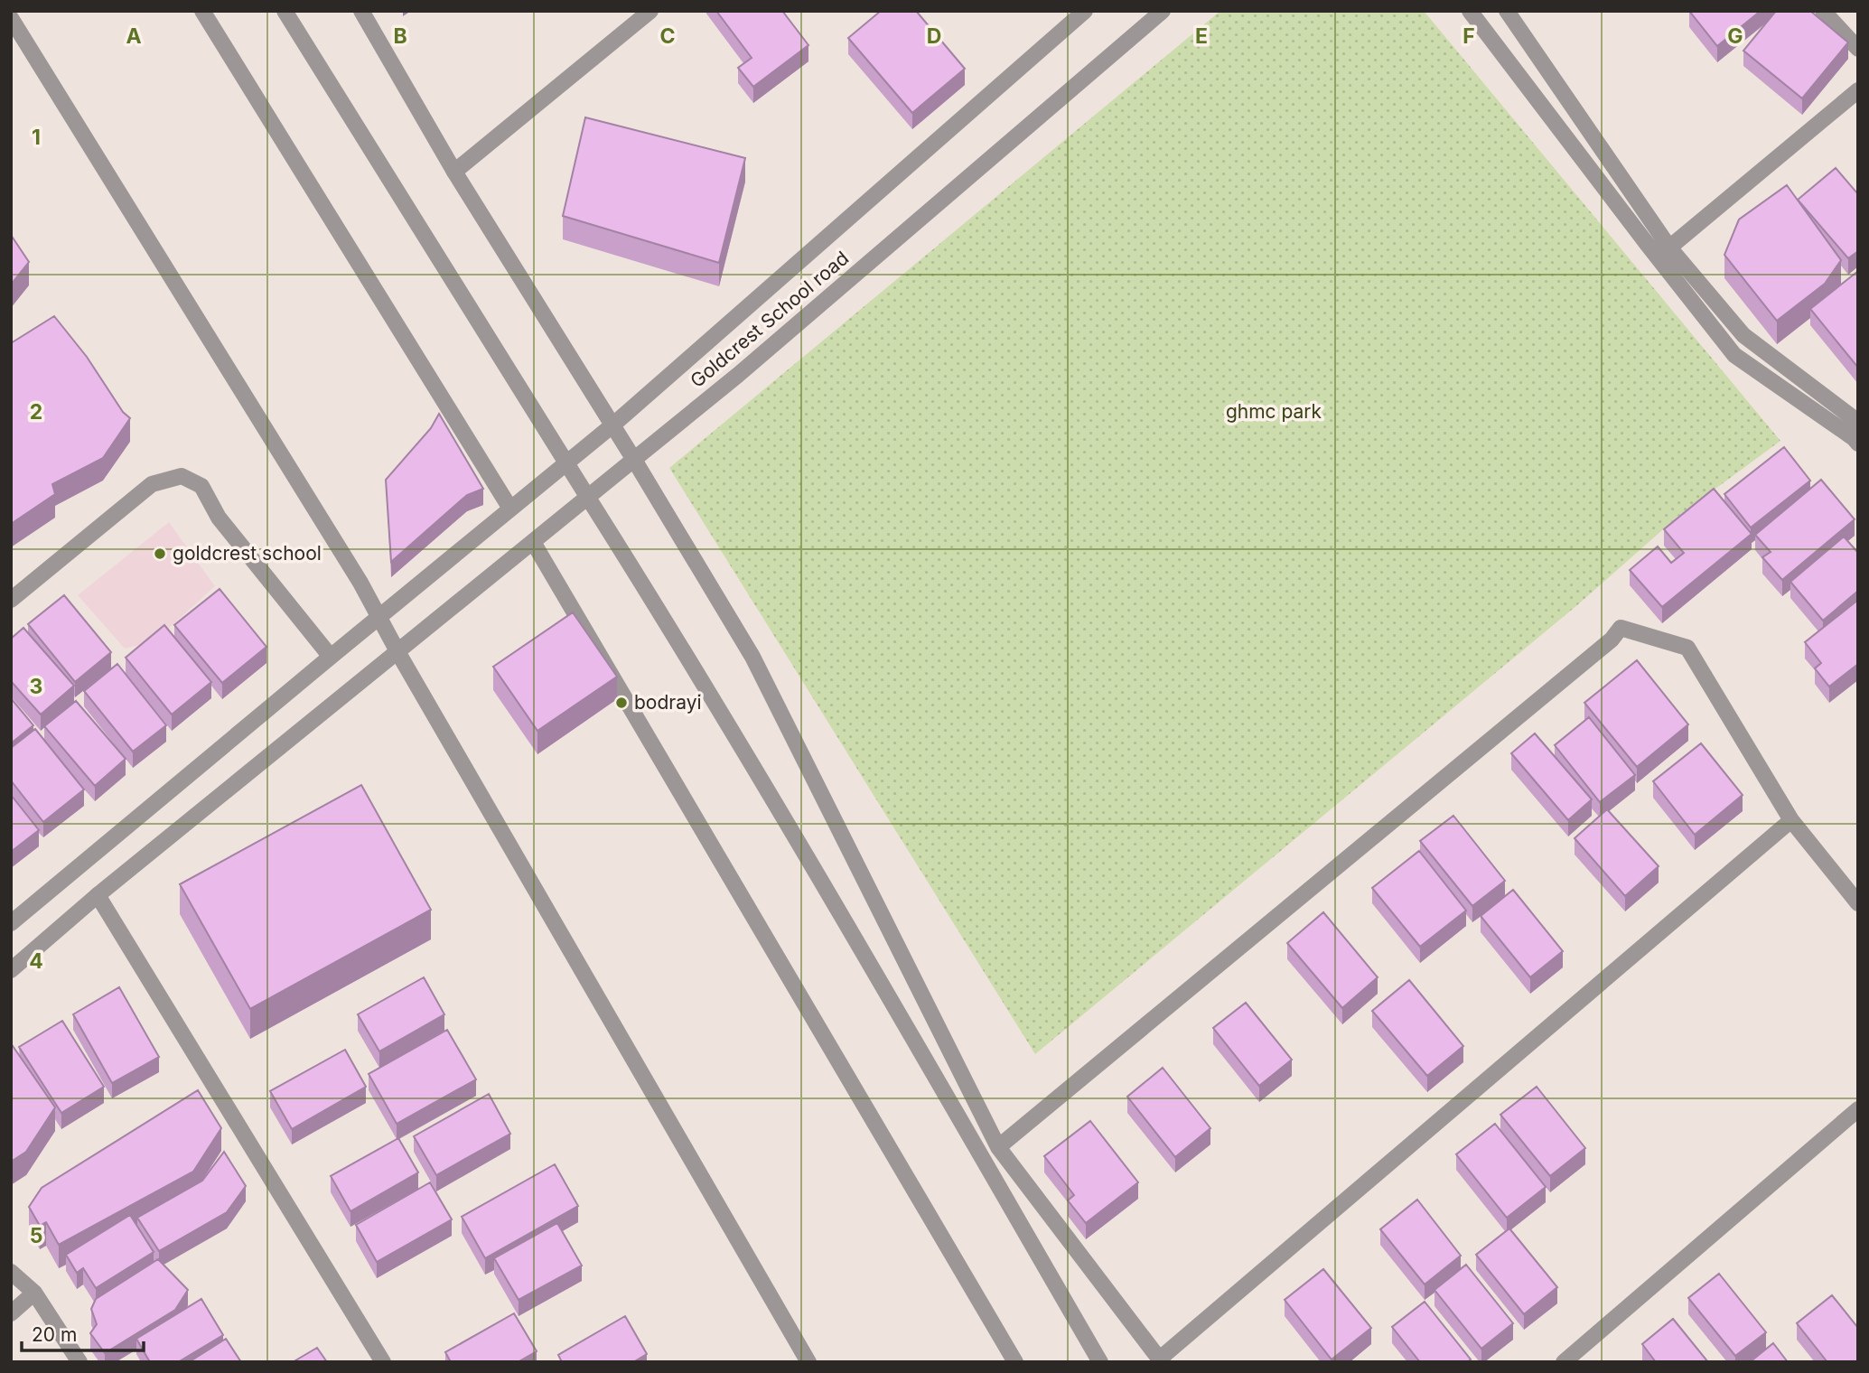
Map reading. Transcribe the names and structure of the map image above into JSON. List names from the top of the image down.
{
  "streets": {
    "street": ["Goldcrest School road"]
  },
  "parks": ["ghmc park"],
  "places": ["goldcrest school", "bodrayi"],
  "scale_bar": "20 m",
  "grid": {
    "columns": [
      "A",
      "B",
      "C",
      "D",
      "E",
      "F",
      "G"
    ],
    "rows": [
      "1",
      "2",
      "3",
      "4",
      "5"
    ]
  }
}
